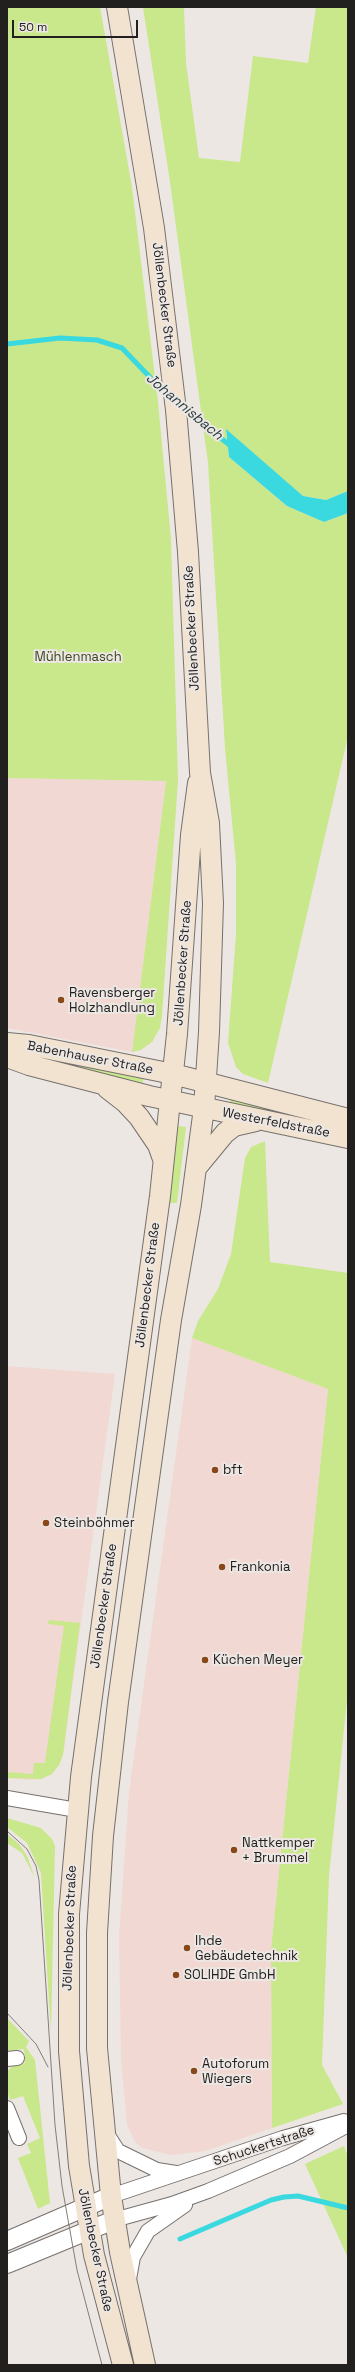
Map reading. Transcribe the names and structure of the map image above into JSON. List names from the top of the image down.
{
  "streets": {
    "main road": ["Jöllenbecker Straße", "Babenhauser Straße", "Westerfeldstraße"],
    "street": ["Schuckertstraße"]
  },
  "crossings": [
    ["Jöllenbecker Straße", "Babenhauser Straße"],
    ["Jöllenbecker Straße", "Westerfeldstraße"],
    ["Jöllenbecker Straße", "Schuckertstraße"],
    ["Babenhauser Straße", "Westerfeldstraße"]
  ],
  "water": ["Johannisbach"],
  "parks": ["Mühlenmasch"],
  "places": [
    "Ravensberger Holzhandlung",
    "bft",
    "Steinböhmer",
    "Frankonia",
    "Küchen Meyer",
    "Nattkemper + Brummel",
    "Ihde Gebäudetechnik",
    "SOLIHDE GmbH",
    "Autoforum Wiegers"
  ],
  "scale_bar": "50 m"
}
